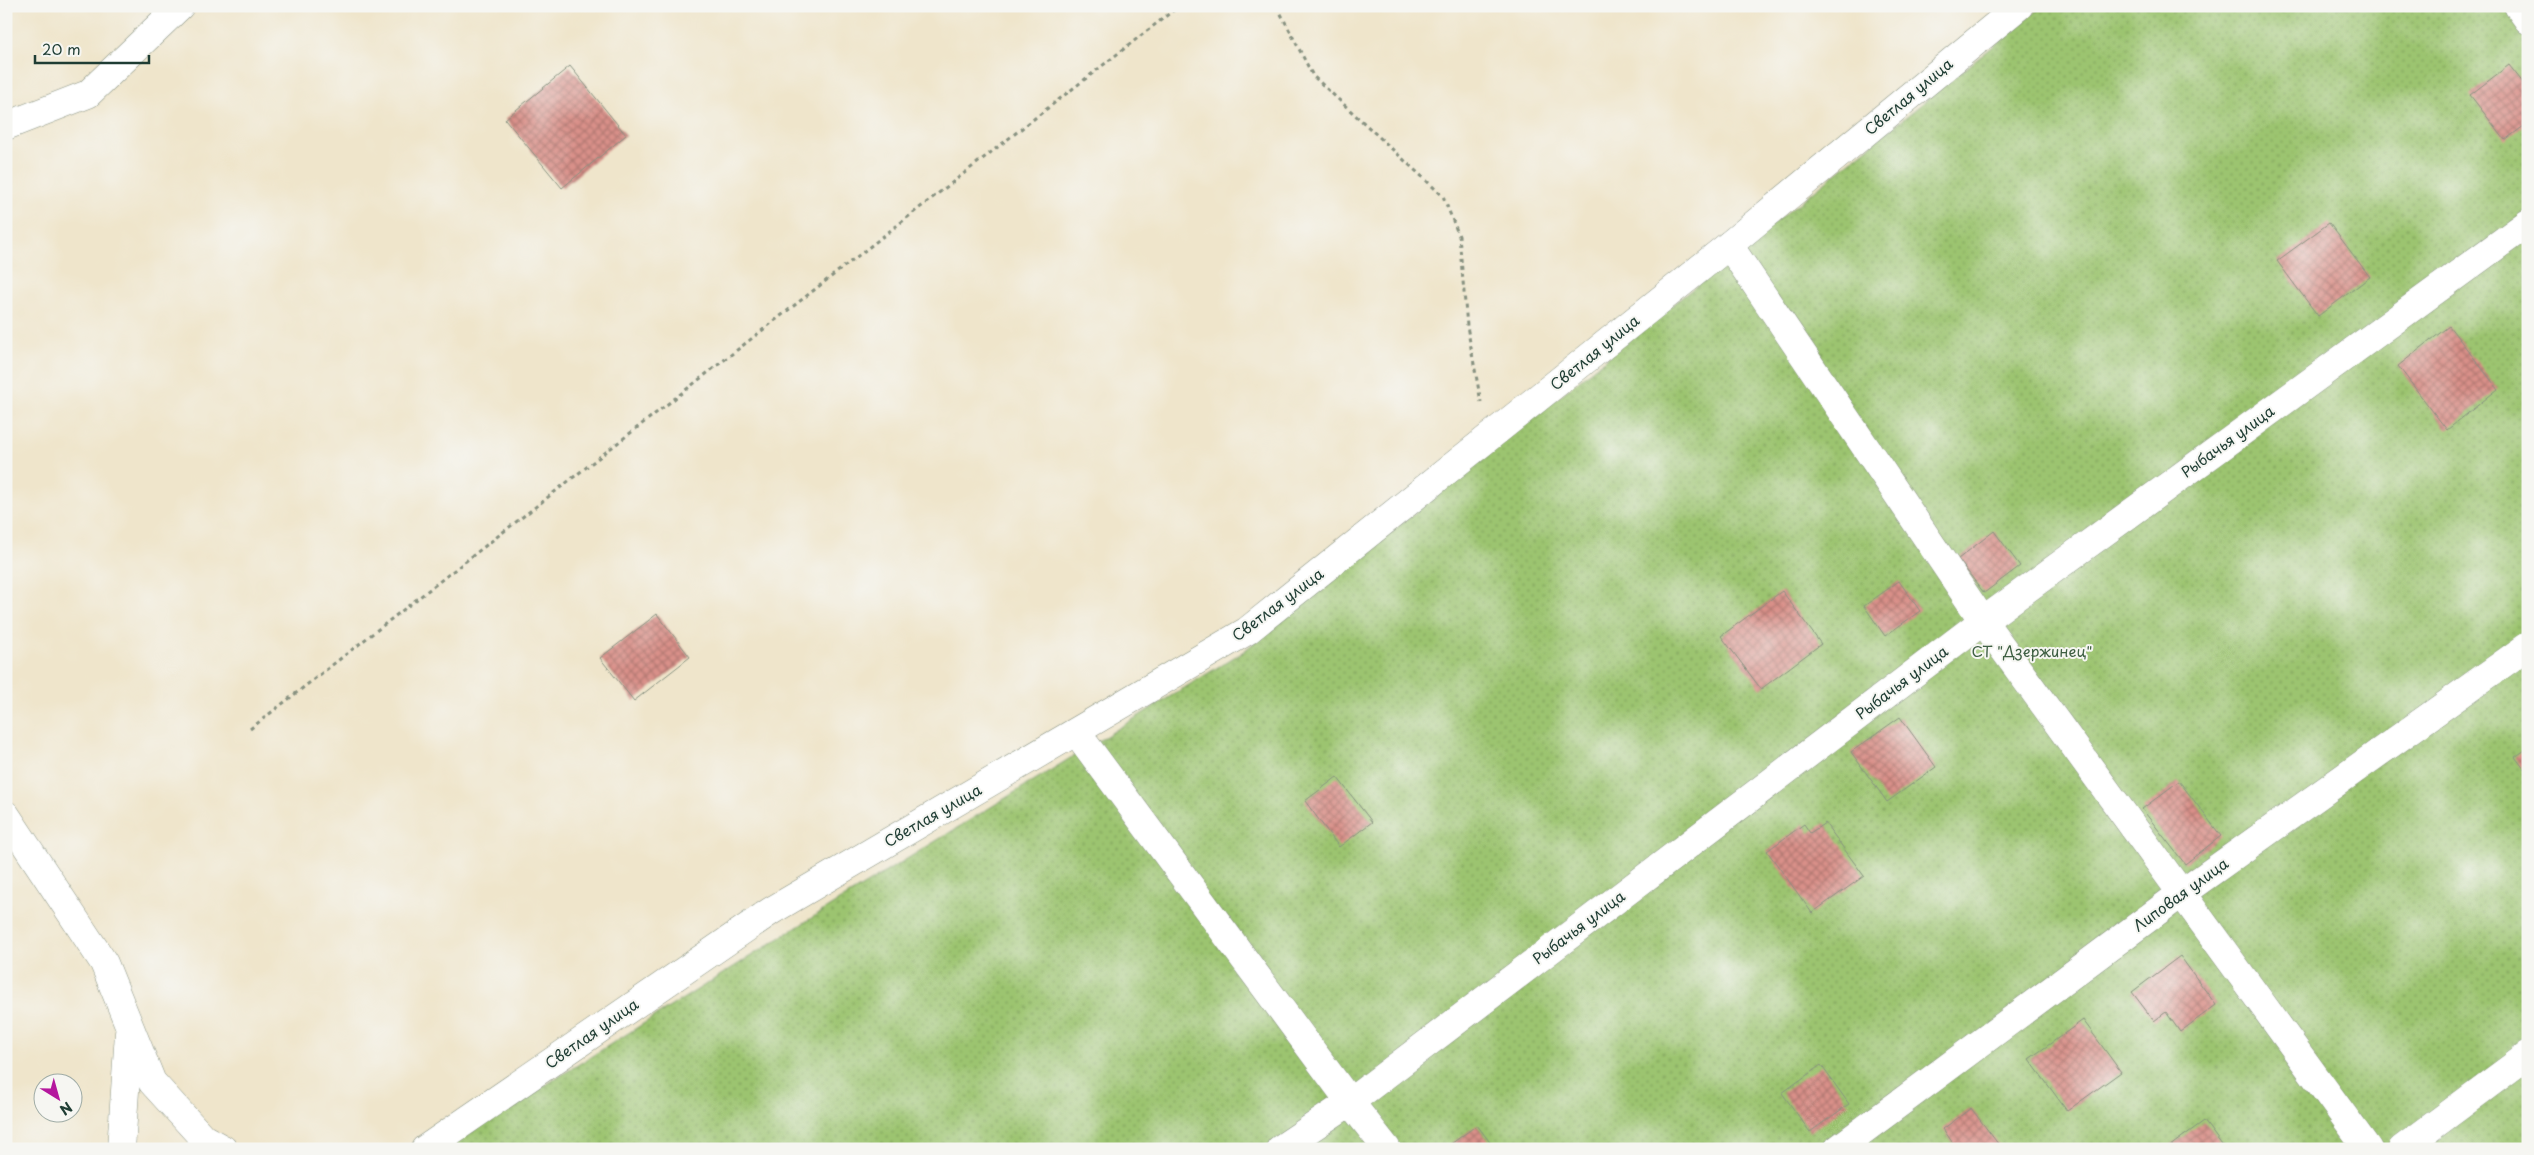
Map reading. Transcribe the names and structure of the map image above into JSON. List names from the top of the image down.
{
  "streets": {
    "street": ["Светлая улица", "Рыбачья улица", "Липовая улица"]
  },
  "parks": ["СТ \"Дзержинец\""],
  "scale_bar": "20 m",
  "north": "bottom right"
}
